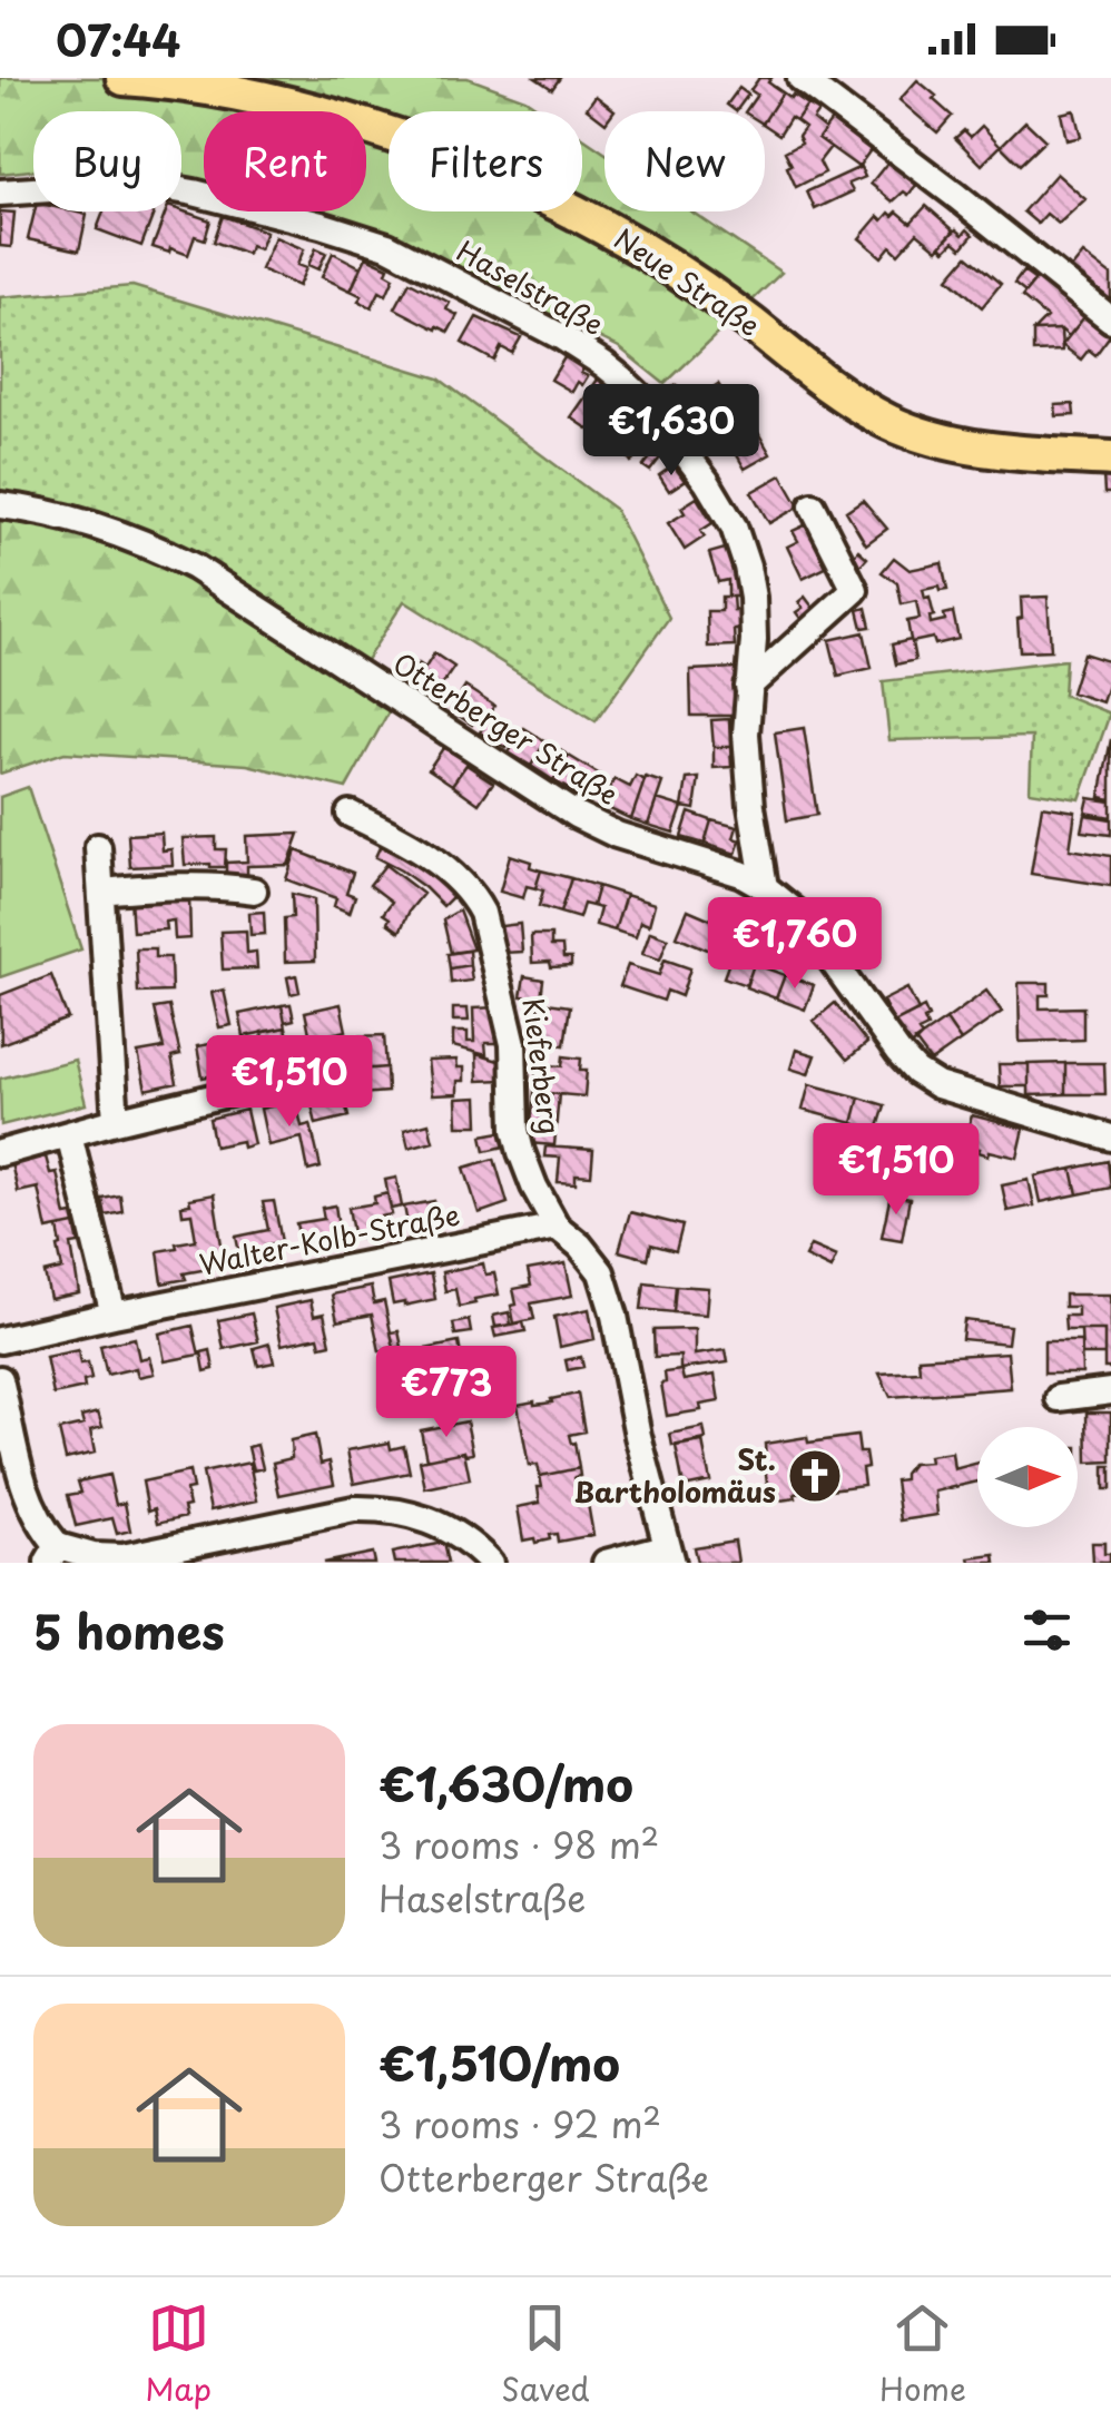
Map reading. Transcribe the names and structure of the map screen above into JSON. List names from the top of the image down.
{
  "streets": {
    "main road": ["Neue Straße"],
    "street": [
      "Haselstraße",
      "Otterberger Straße",
      "Kieferberg",
      "Walter-Kolb-Straße"
    ]
  },
  "crossings": [
    ["Haselstraße", "Otterberger Straße"],
    ["Kieferberg", "Walter-Kolb-Straße"]
  ],
  "places": {
    "church": ["St. Bartholomäus"]
  },
  "north": "right",
  "page": {
    "status": "07:44",
    "chip": [
      "Buy",
      "Rent",
      "Filters",
      "New"
    ],
    "price": [
      "€1,630",
      "€1,760",
      "€1,510",
      "€1,510",
      "€773"
    ],
    "heading": "5 homes",
    "list": [
      {
        "name": "€1,630/mo",
        "note": "3 rooms · 98 m² · Haselstraße"
      },
      {
        "name": "€1,510/mo",
        "note": "3 rooms · 92 m² · Otterberger Straße"
      }
    ],
    "tabs": ["Map", "Saved", "Home"]
  }
}
